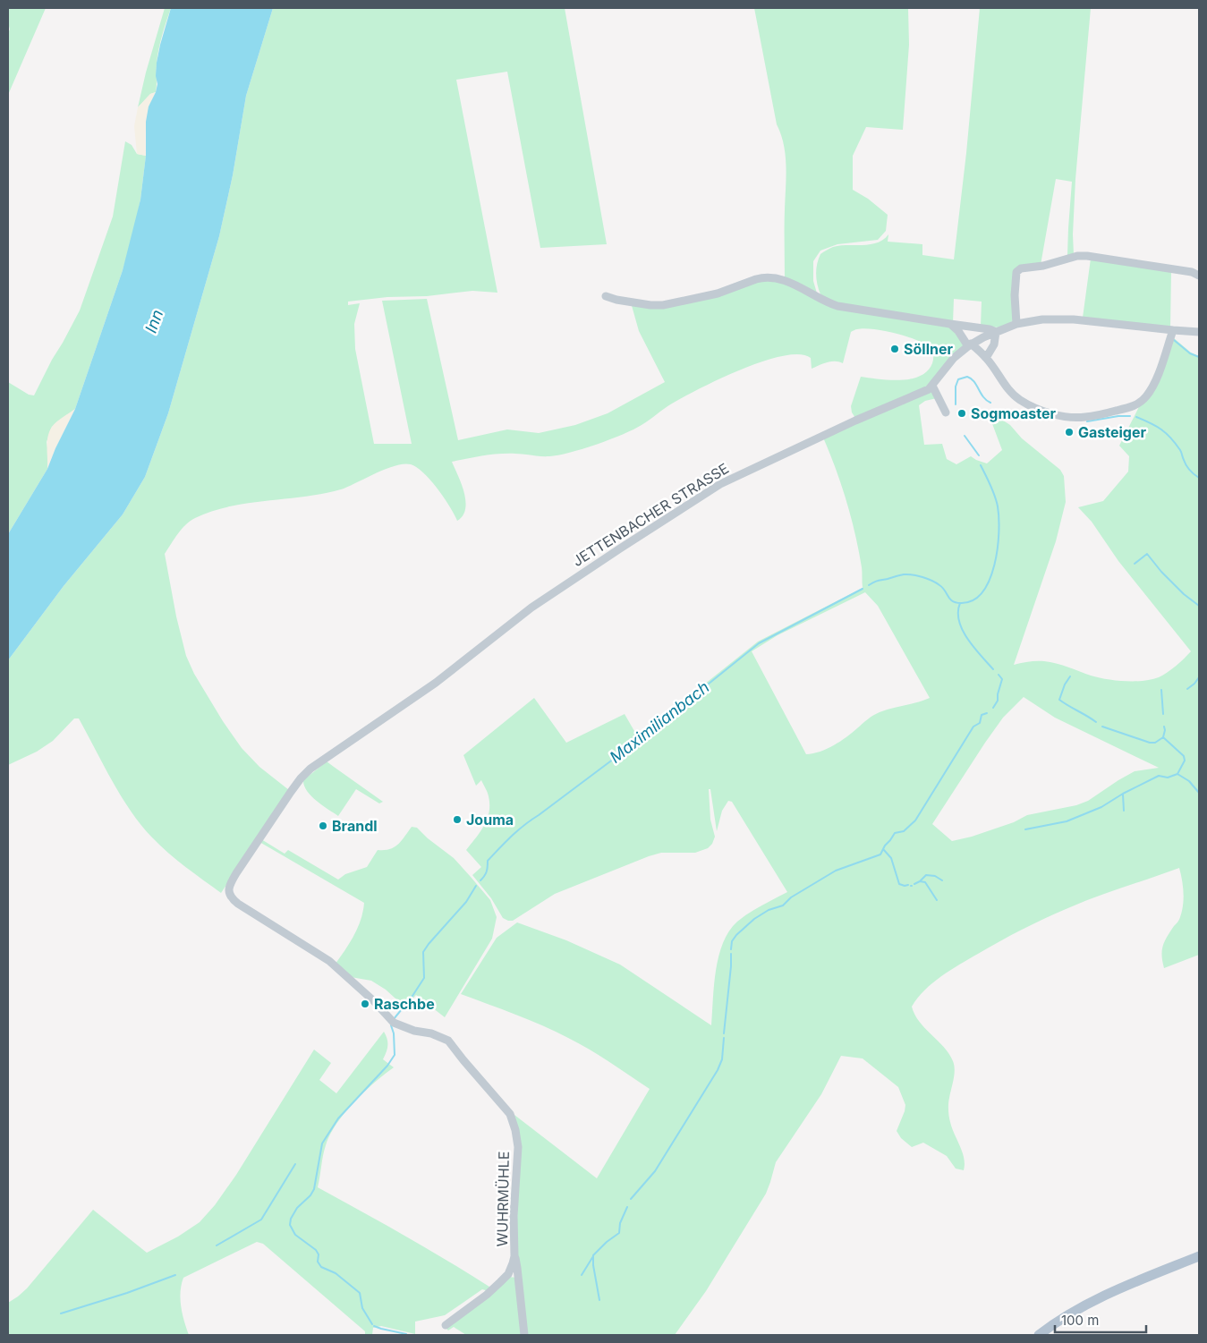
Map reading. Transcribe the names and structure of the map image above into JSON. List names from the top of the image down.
{
  "streets": {
    "street": ["JETTENBACHER STRASSE", "WUHRMÜHLE"]
  },
  "crossings": [
    ["JETTENBACHER STRASSE", "WUHRMÜHLE"]
  ],
  "water": ["Inn", "Maximilianbach"],
  "places": [
    "Söllner",
    "Sogmoaster",
    "Gasteiger",
    "Jouma",
    "Brandl",
    "Raschbe"
  ],
  "scale_bar": "100 m"
}
